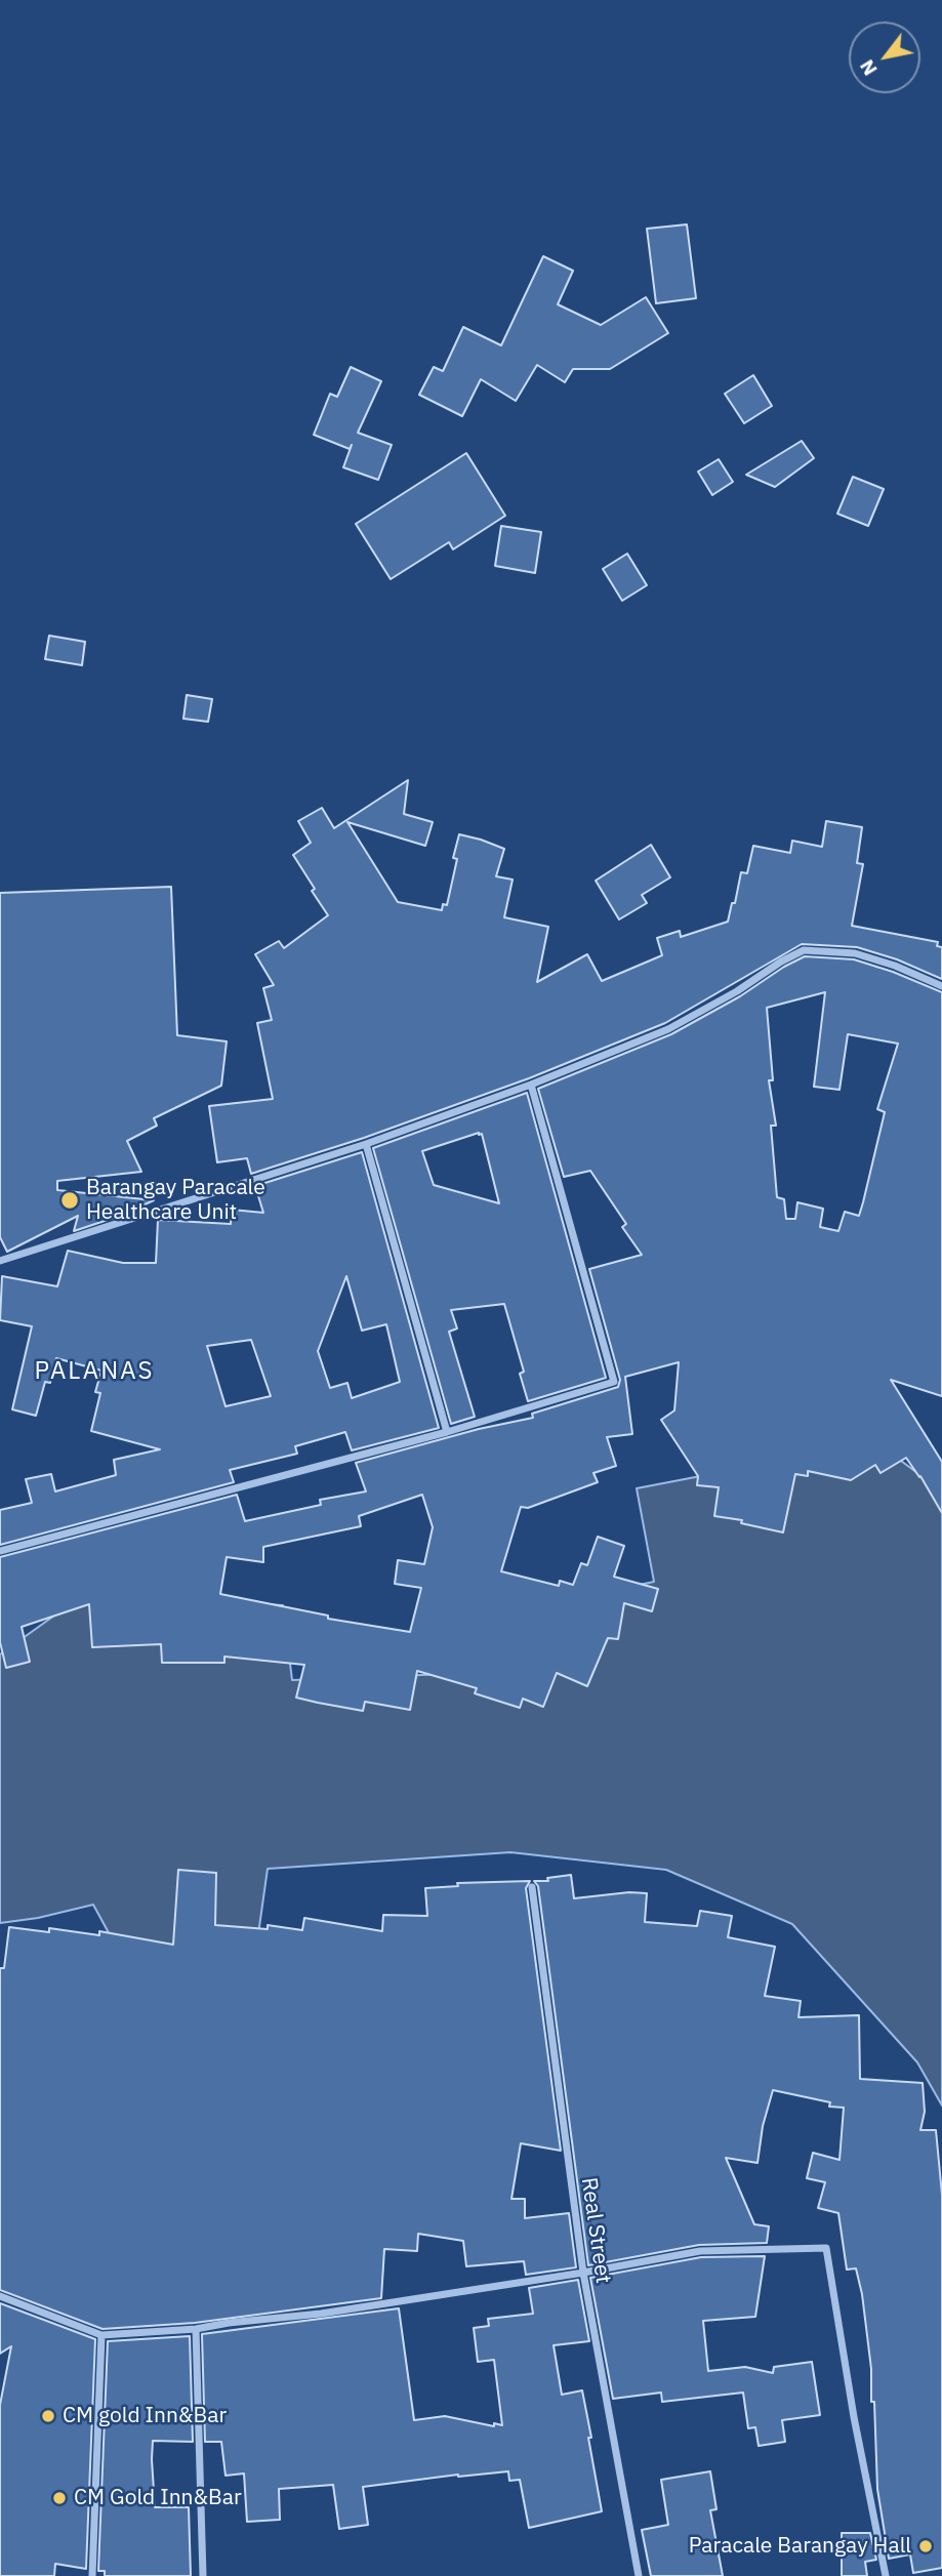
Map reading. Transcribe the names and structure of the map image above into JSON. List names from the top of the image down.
{
  "streets": {
    "street": ["Real Street"]
  },
  "districts": ["PALANAS"],
  "places": [
    "Barangay Paracale Healthcare Unit",
    "CM gold Inn&Bar",
    "CM Gold Inn&Bar",
    "Paracale Barangay Hall"
  ],
  "north": "bottom left"
}
